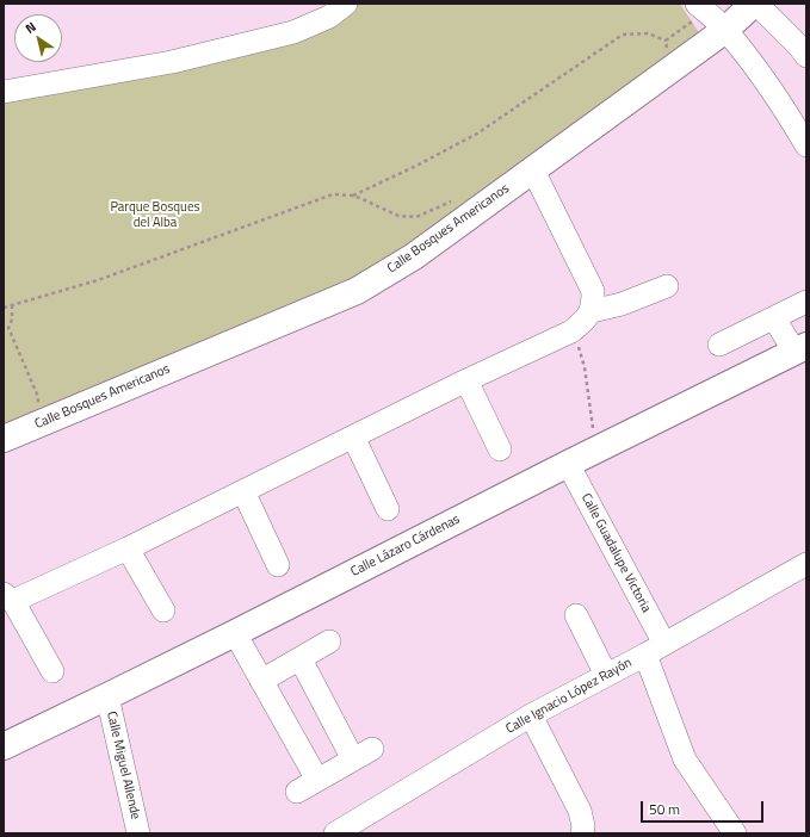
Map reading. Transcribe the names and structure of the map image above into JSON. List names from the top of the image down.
{
  "streets": {
    "main road": ["Calle Bosques Americanos", "Calle Lázaro Cárdenas"],
    "street": ["Calle Guadalupe Victoria", "Calle Ignacio López Rayón", "Calle Miguel Allende"]
  },
  "crossings": [
    ["Calle Lázaro Cárdenas", "Calle Guadalupe Victoria"],
    ["Calle Lázaro Cárdenas", "Calle Miguel Allende"],
    ["Calle Guadalupe Victoria", "Calle Ignacio López Rayón"]
  ],
  "parks": ["Parque Bosques del Alba"],
  "scale_bar": "50 m",
  "north": "top left"
}
